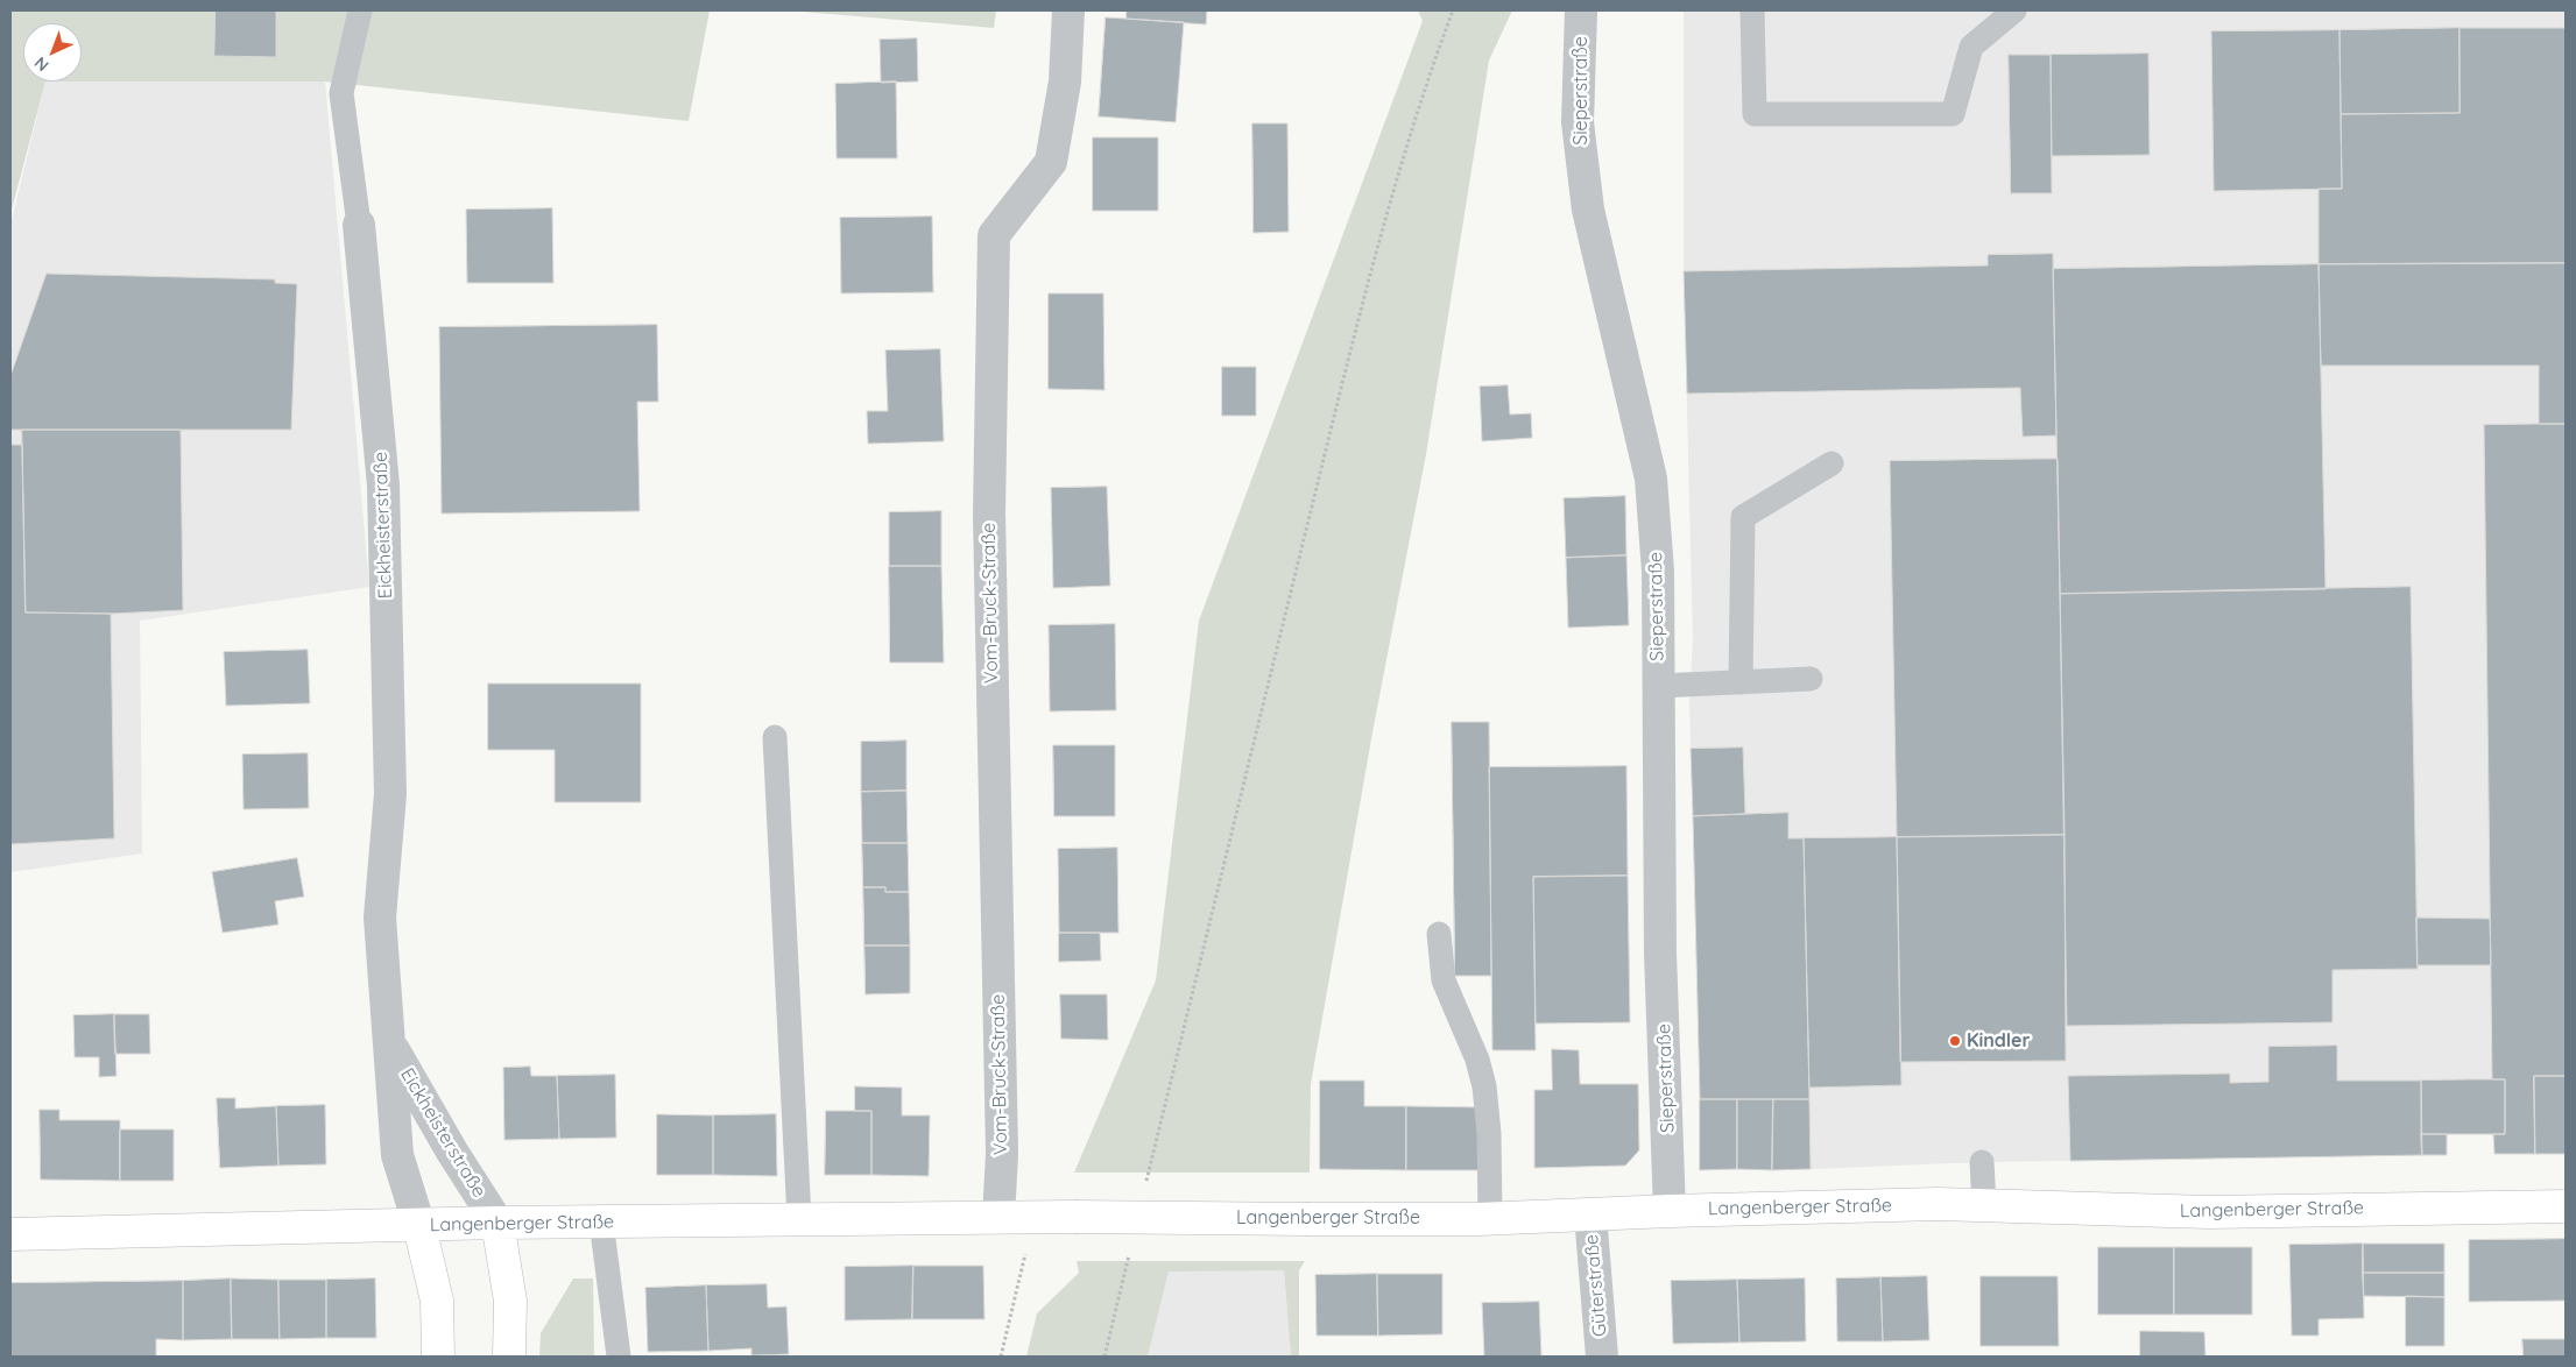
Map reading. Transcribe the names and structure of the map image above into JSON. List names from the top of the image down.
{
  "streets": {
    "main road": ["Langenberger Straße"],
    "street": [
      "Sieperstraße",
      "Eickheisterstraße",
      "Vom-Bruck-Straße",
      "Güterstraße"
    ]
  },
  "crossings": [
    ["Sieperstraße", "Langenberger Straße"],
    ["Eickheisterstraße", "Langenberger Straße"],
    ["Vom-Bruck-Straße", "Langenberger Straße"],
    ["Langenberger Straße", "Güterstraße"]
  ],
  "places": ["Kindler"],
  "north": "bottom left"
}
